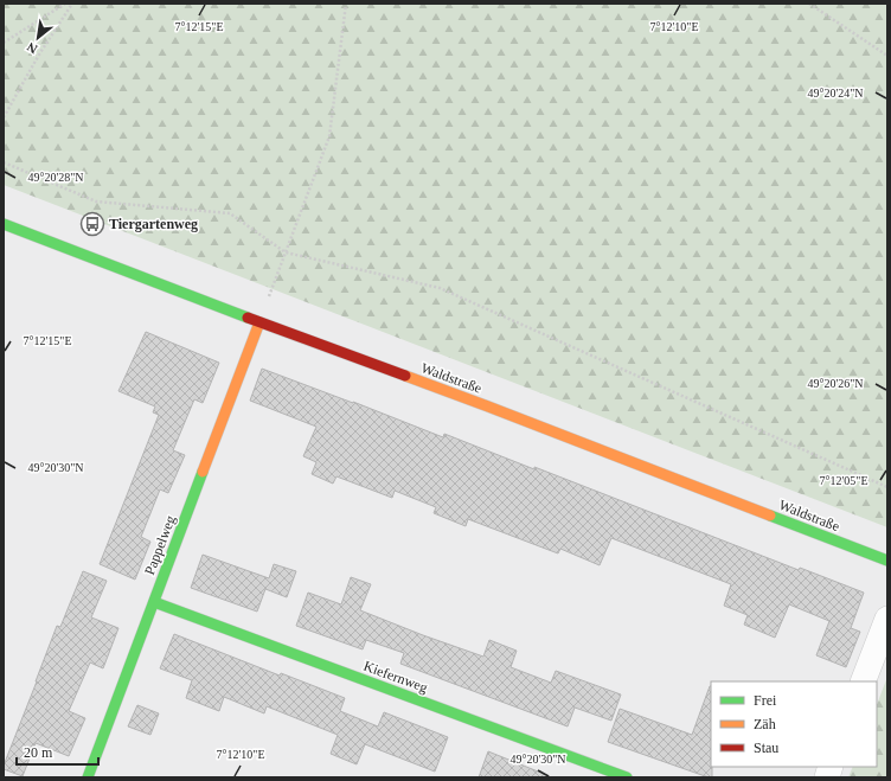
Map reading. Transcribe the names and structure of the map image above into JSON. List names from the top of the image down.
{
  "streets": {
    "street": ["Waldstraße", "Pappelweg", "Kiefernweg"]
  },
  "crossings": [
    ["Waldstraße", "Pappelweg"],
    ["Pappelweg", "Kiefernweg"]
  ],
  "places": {
    "bus stop": ["Tiergartenweg"]
  },
  "legend": ["Frei", "Zäh", "Stau"],
  "scale_bar": "20 m",
  "north": "bottom left",
  "coordinates": [
    "7°12'15\"E",
    "7°12'10\"E",
    "49°20'24\"N",
    "49°20'28\"N",
    "49°20'26\"N",
    "49°20'30\"N",
    "7°12'05\"E"
  ]
}
